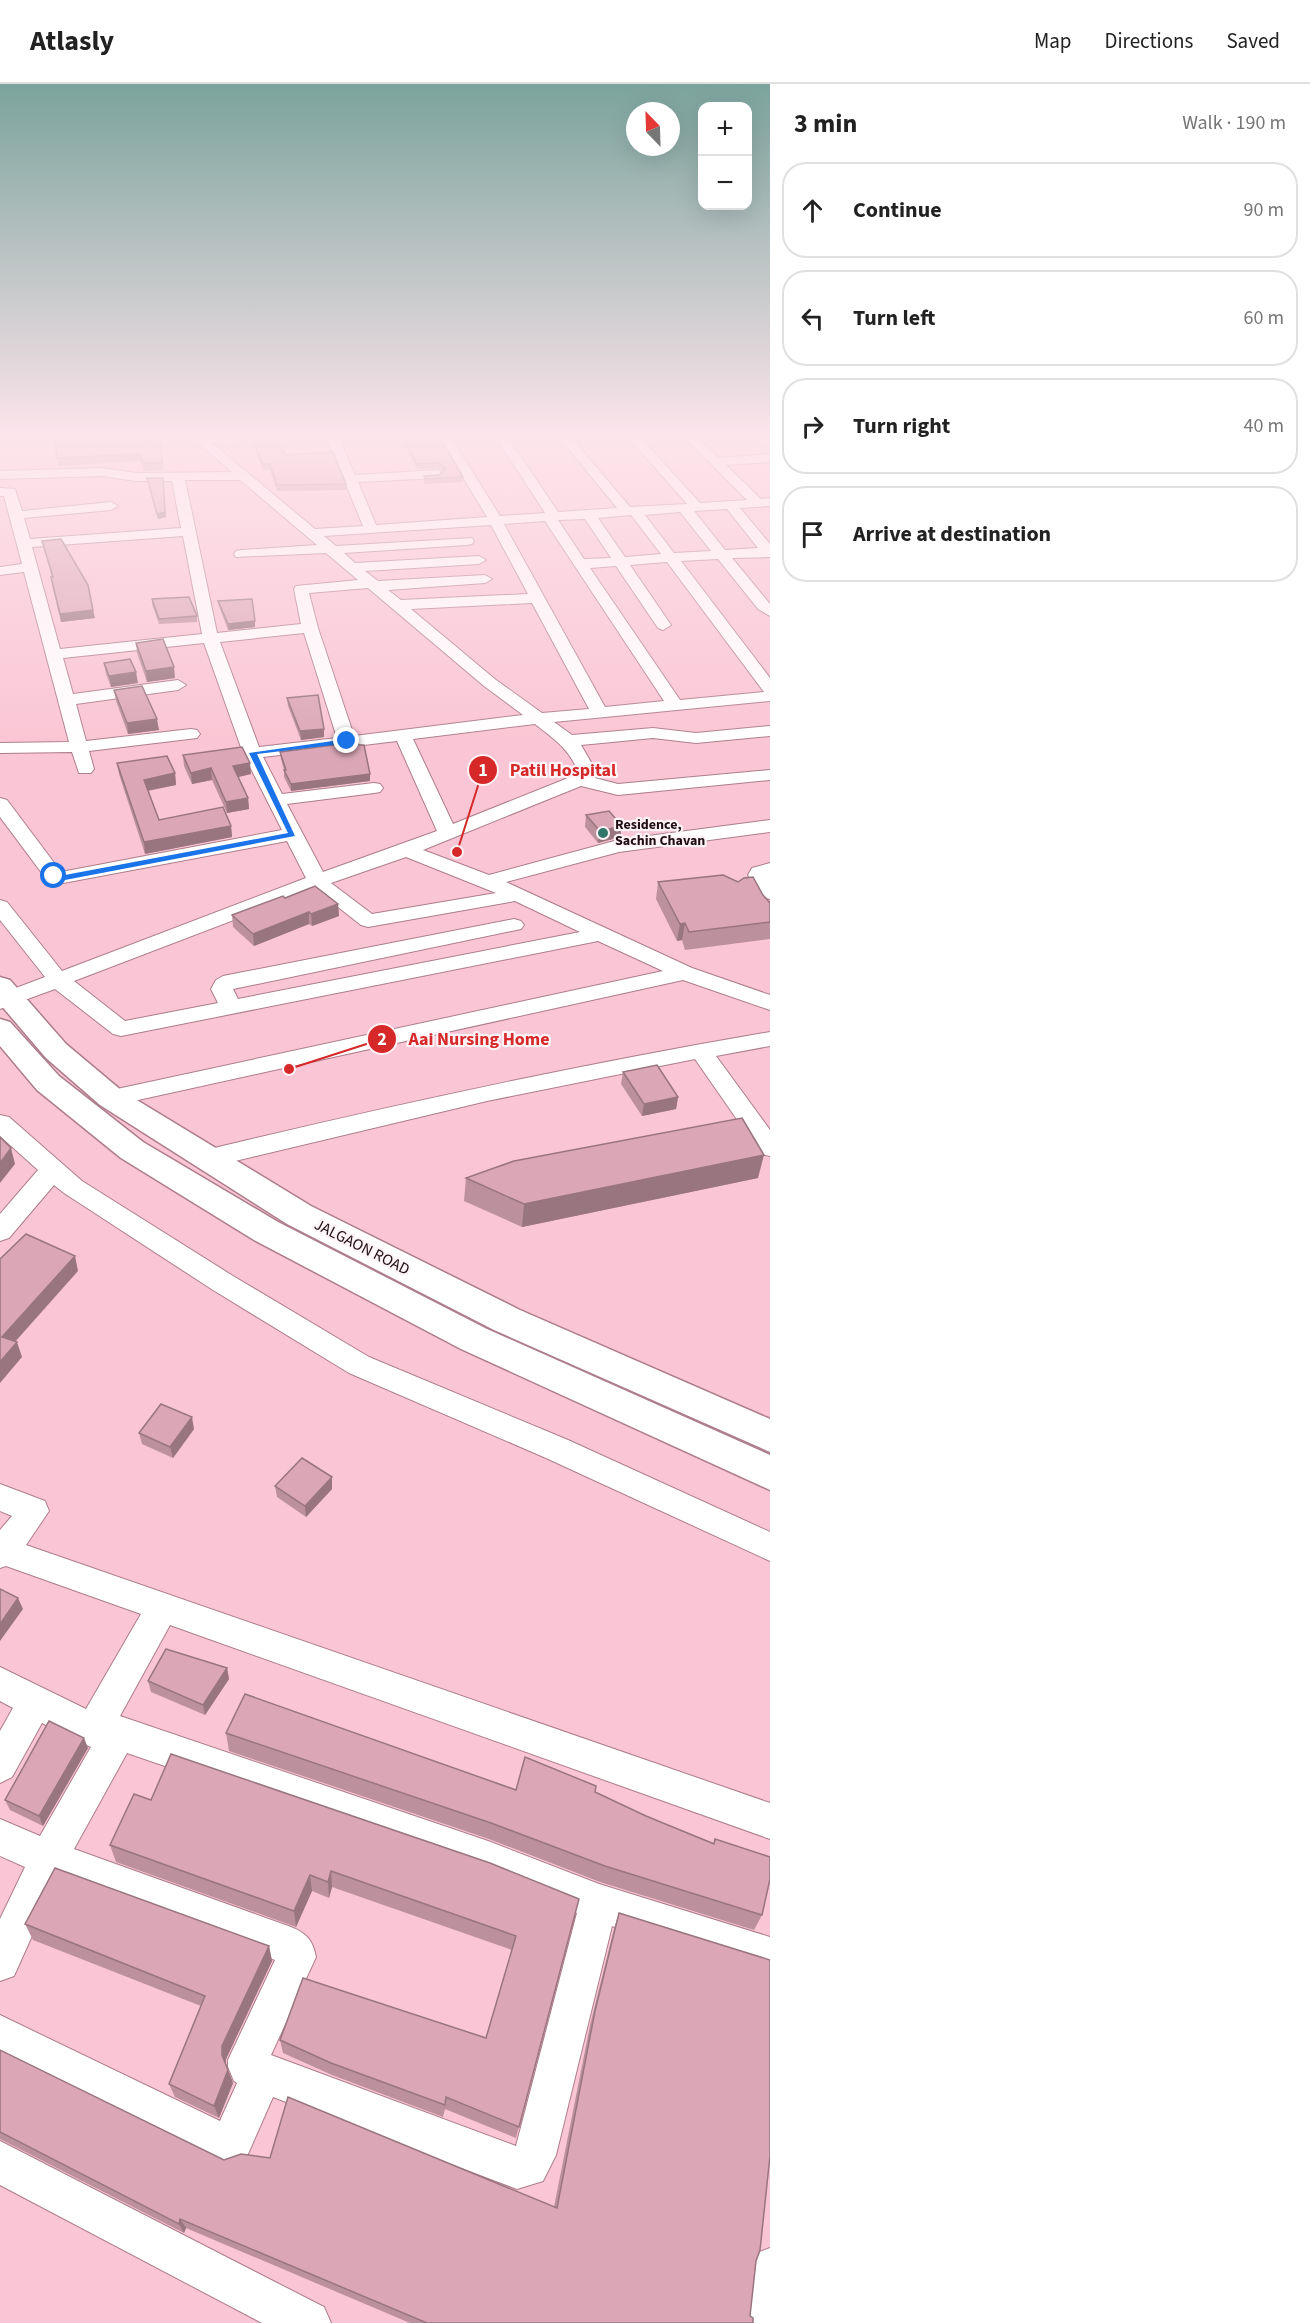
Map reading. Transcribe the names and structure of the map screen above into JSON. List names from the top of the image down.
{
  "streets": {
    "highway": ["JALGAON ROAD"]
  },
  "places": ["Residence, Sachin Chavan", "Patil Hospital", "Aai Nursing Home"],
  "north": "top left",
  "page": {
    "header": "Atlasly",
    "nav": ["Map", "Directions", "Saved"],
    "heading": ["3 min", "Walk · 190 m"],
    "map_buttons": ["+", "−"],
    "list": [
      ["Continue", "90 m"],
      ["Turn left", "60 m"],
      ["Turn right", "40 m"],
      "Arrive at destination"
    ]
  }
}
